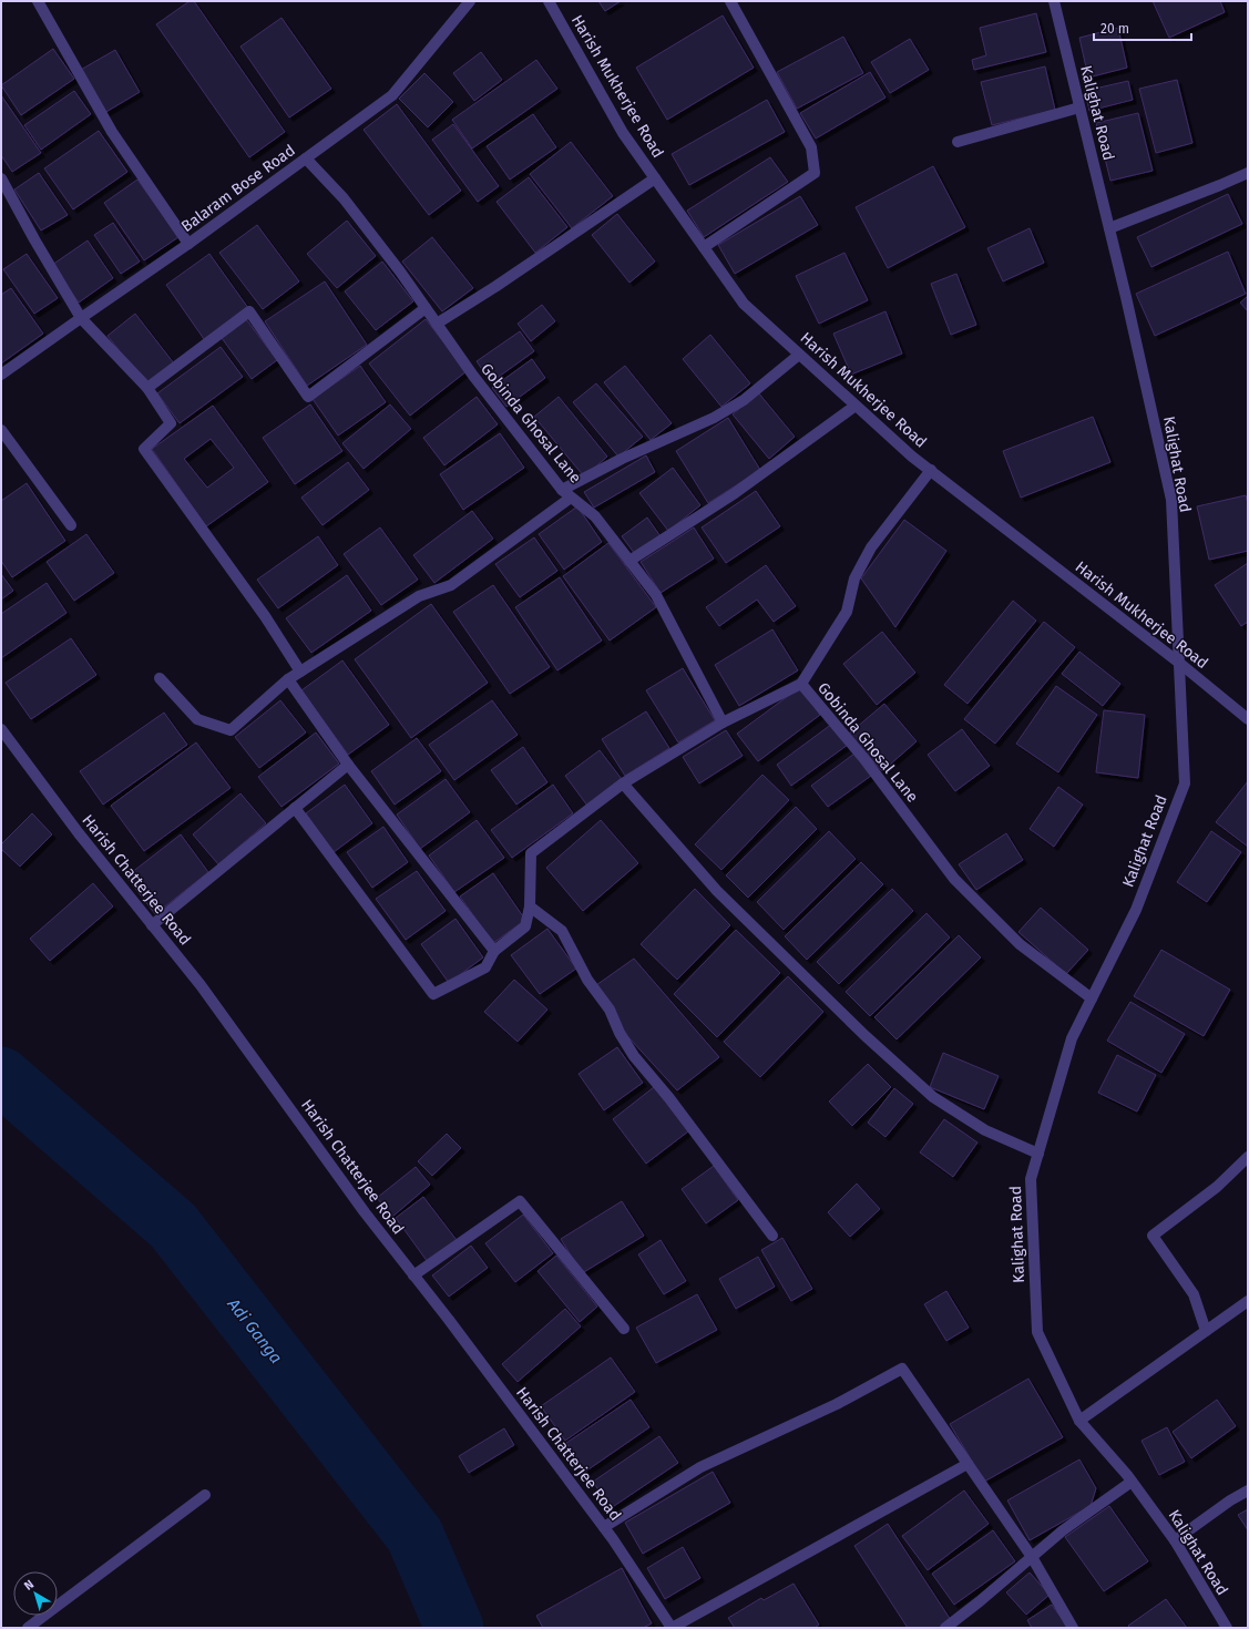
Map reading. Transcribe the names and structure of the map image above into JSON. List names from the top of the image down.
{
  "streets": {
    "street": [
      "Harish Mukherjee Road",
      "Kalighat Road",
      "Balaram Bose Road",
      "Gobinda Ghosal Lane",
      "Harish Chatterjee Road"
    ]
  },
  "crossings": [
    ["Harish Mukherjee Road", "Kalighat Road"],
    ["Kalighat Road", "Gobinda Ghosal Lane"],
    ["Balaram Bose Road", "Gobinda Ghosal Lane"]
  ],
  "water": ["Adi Ganga"],
  "scale_bar": "20 m",
  "north": "top left"
}
